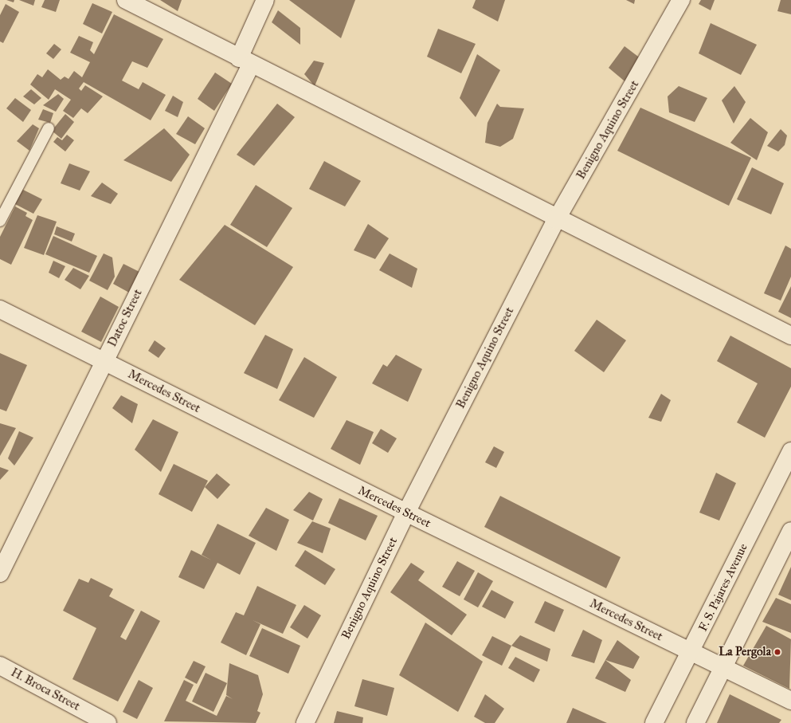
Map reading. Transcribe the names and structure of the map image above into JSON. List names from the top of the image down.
{
  "streets": {
    "street": [
      "Benigno Aquino Street",
      "Datoc Street",
      "Mercedes Street",
      "F. S. Pajares Avenue",
      "H. Broca Street"
    ]
  },
  "crossings": [
    ["Benigno Aquino Street", "Mercedes Street"],
    ["Datoc Street", "Mercedes Street"],
    ["Mercedes Street", "F. S. Pajares Avenue"]
  ],
  "places": ["La Pergola"]
}
